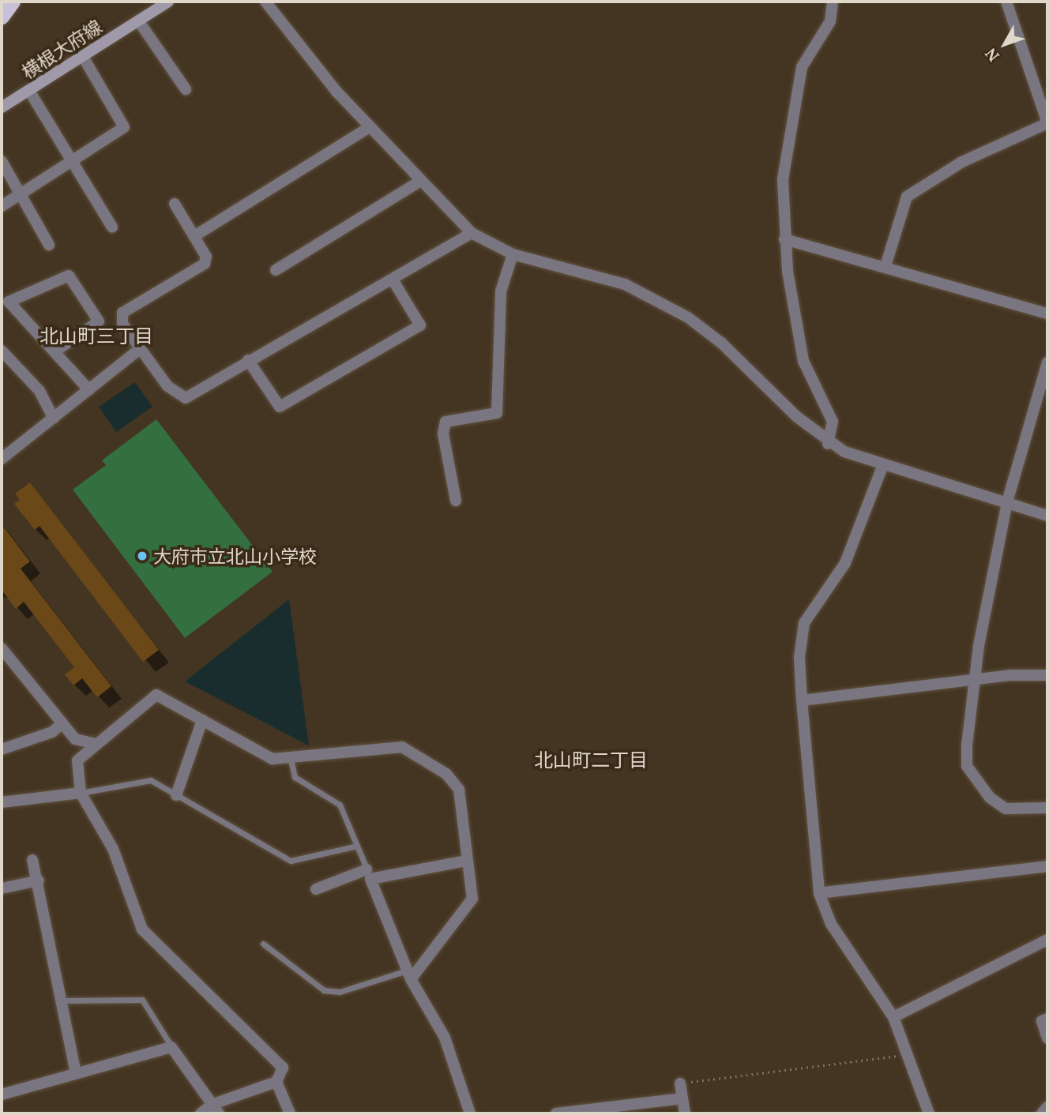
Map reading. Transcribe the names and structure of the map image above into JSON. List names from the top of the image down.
{
  "streets": {
    "main road": ["横根大府線"]
  },
  "districts": ["北山町三丁目", "北山町二丁目"],
  "places": ["大府市立北山小学校"],
  "north": "bottom left"
}
